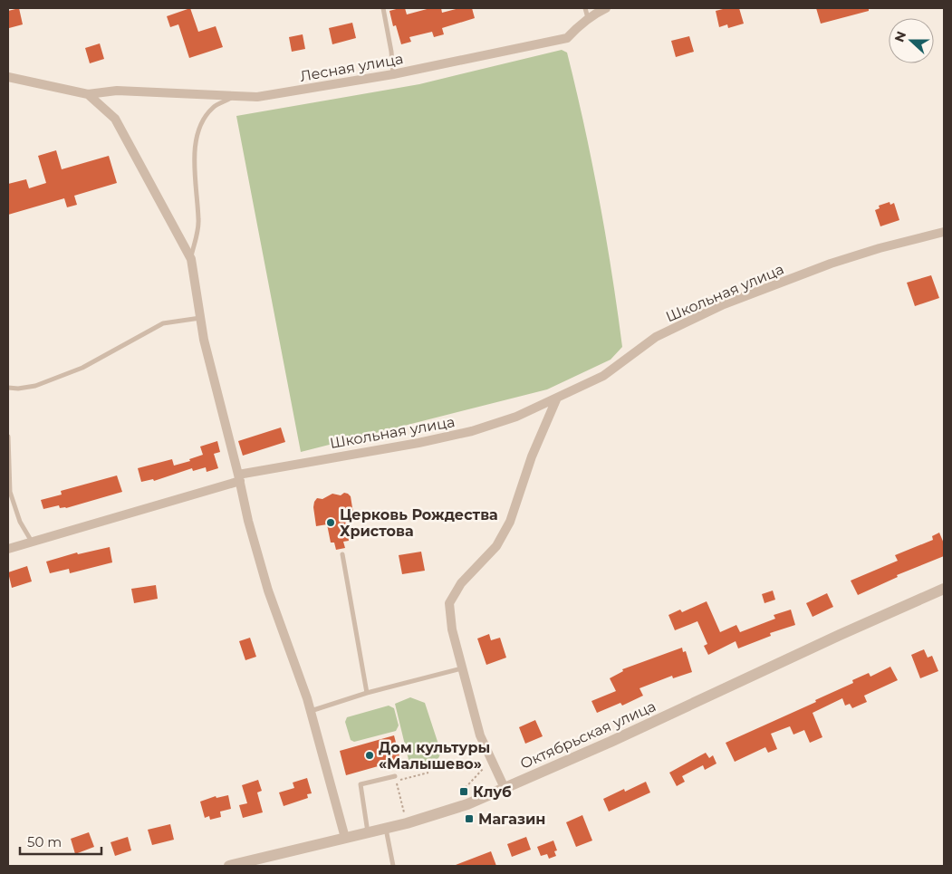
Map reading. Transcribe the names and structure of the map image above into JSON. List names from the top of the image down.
{
  "streets": {
    "street": ["Лесная улица", "Школьная улица", "Октябрьская улица"]
  },
  "places": {
    "other": ["Церковь Рождества Христова", "Дом культуры «Малышево»"],
    "transit": ["Клуб", "Магазин"]
  },
  "scale_bar": "50 m",
  "north": "left"
}
